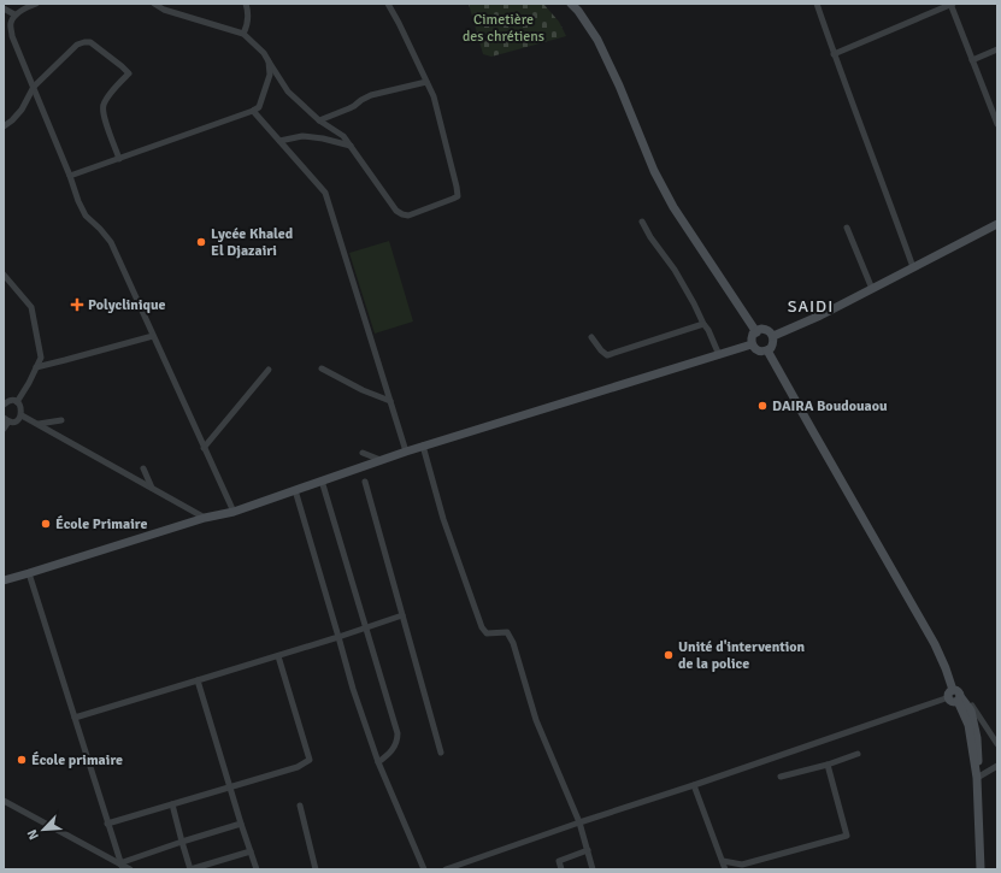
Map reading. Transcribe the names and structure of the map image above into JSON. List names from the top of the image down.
{
  "districts": ["SAIDI"],
  "parks": ["Cimetière des chrétiens"],
  "places": {
    "other": [
      "Lycée Khaled El Djazairi",
      "DAIRA Boudouaou",
      "École Primaire",
      "Unité d'intervention de la police",
      "École primaire"
    ],
    "health": ["Polyclinique"]
  },
  "north": "bottom left"
}
